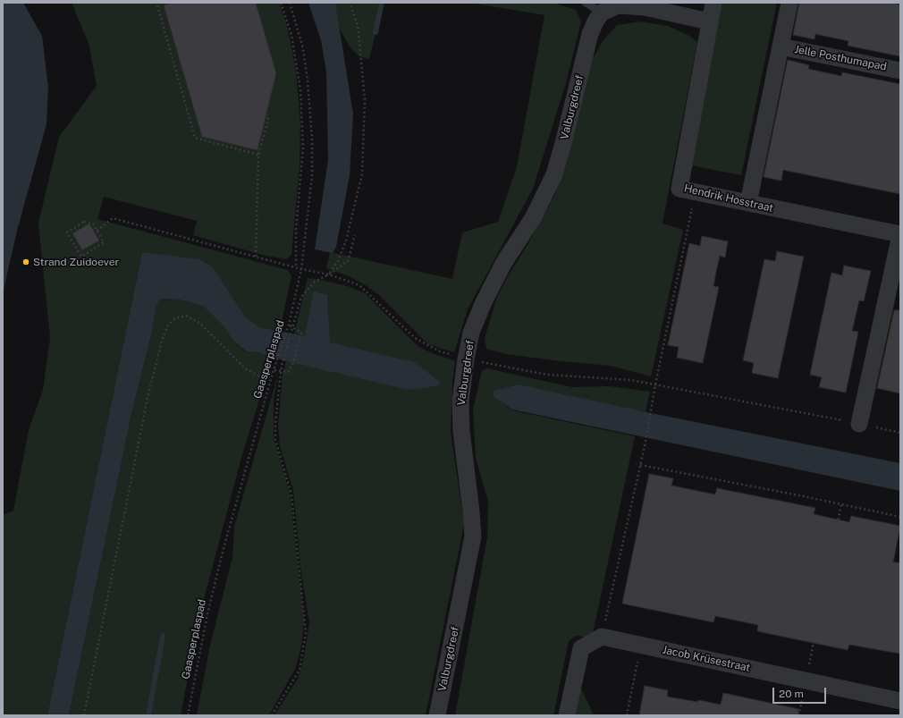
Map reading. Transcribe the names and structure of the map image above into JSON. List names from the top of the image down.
{
  "streets": {
    "street": [
      "Jelle Posthumapad",
      "Valburgdreef",
      "Hendrik Hosstraat",
      "Jacob Krüsestraat"
    ],
    "path": ["Gaasperplaspad"]
  },
  "places": ["Strand Zuidoever"],
  "scale_bar": "20 m"
}
